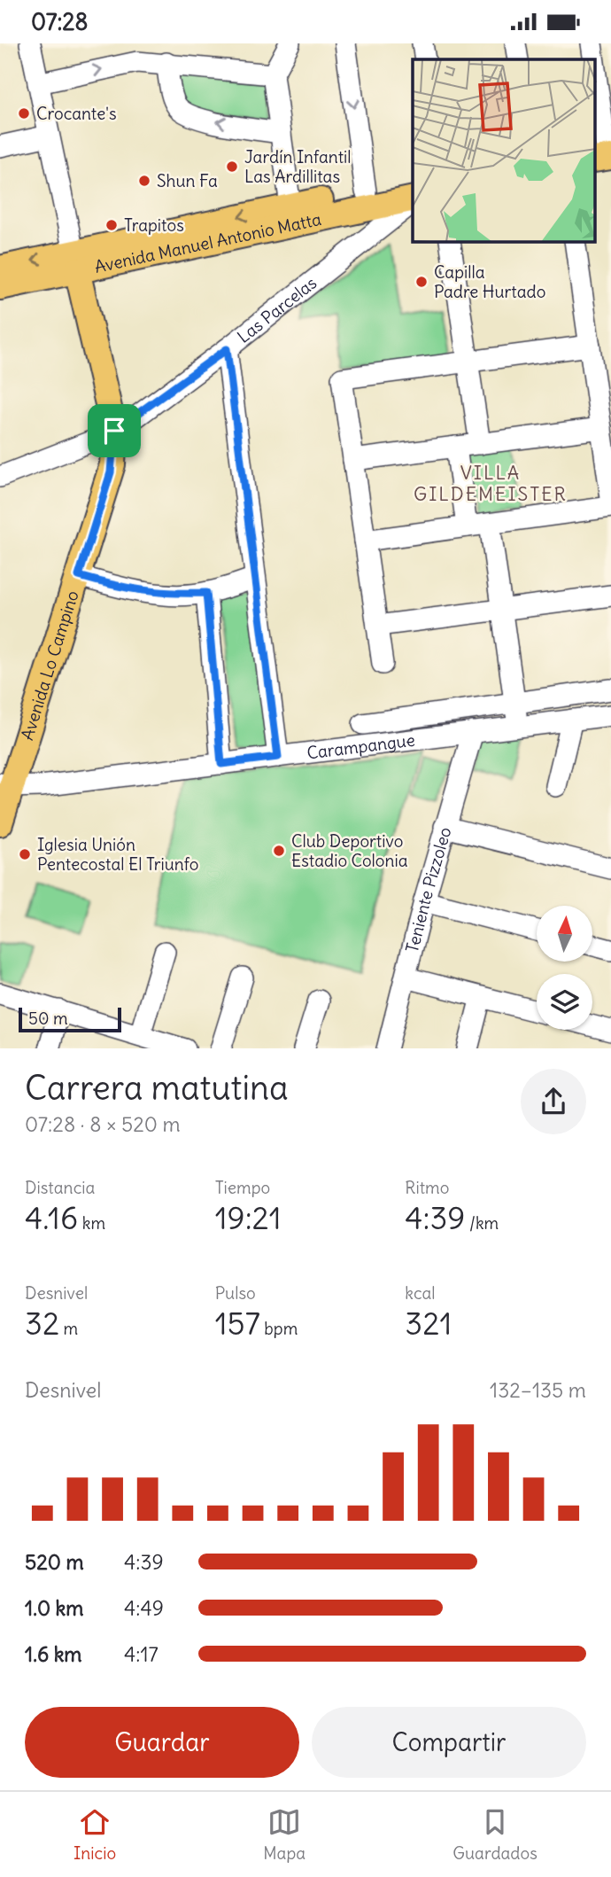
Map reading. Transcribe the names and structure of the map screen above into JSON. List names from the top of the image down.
{
  "streets": {
    "main road": ["Avenida Manuel Antonio Matta", "Avenida Lo Campino"],
    "street": ["Las Parcelas", "Carampangue", "Teniente Pizzoleo"]
  },
  "crossings": [
    ["Avenida Manuel Antonio Matta", "Avenida Lo Campino"],
    ["Las Parcelas", "Avenida Lo Campino"],
    ["Avenida Lo Campino", "Carampangue"],
    ["Carampangue", "Teniente Pizzoleo"]
  ],
  "districts": ["VILLA GILDEMEISTER"],
  "places": [
    "Crocante's",
    "Jardín Infantil Las Ardillitas",
    "Shun Fa",
    "Trapitos",
    "Capilla Padre Hurtado",
    "Club Deportivo Estadio Colonia",
    "Iglesia Unión Pentecostal El Triunfo"
  ],
  "scale_bar": "50 m",
  "north": "top",
  "page": {
    "status": "07:28",
    "scale": "50 m",
    "heading": ["Carrera matutina", "07:28 · 8 × 520 m"],
    "stats": [
      ["Distancia", "4.16 km"],
      ["Tiempo", "19:21"],
      ["Ritmo", "4:39 /km"],
      ["Desnivel", "32 m"],
      ["Pulso", "157 bpm"],
      ["kcal", "321"]
    ],
    "chart": ["Desnivel", "132–135 m"],
    "list": [
      {
        "name": "520 m",
        "note": "4:39"
      },
      {
        "name": "1.0 km",
        "note": "4:49"
      },
      {
        "name": "1.6 km",
        "note": "4:17"
      }
    ],
    "buttons": ["Guardar", "Compartir"],
    "tabs": ["Inicio", "Mapa", "Guardados"]
  }
}
